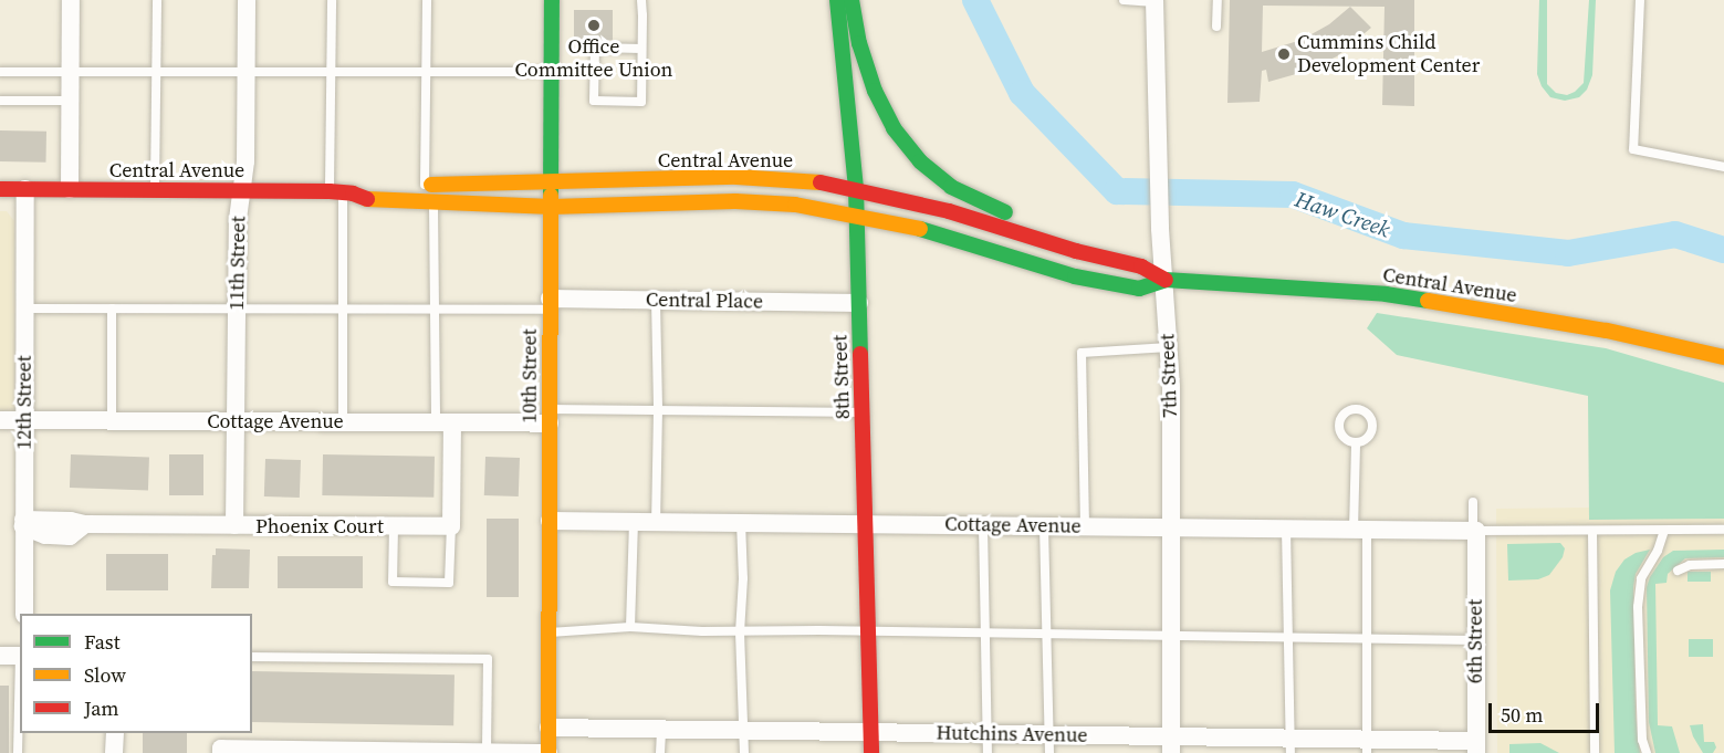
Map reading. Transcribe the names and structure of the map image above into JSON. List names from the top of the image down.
{
  "streets": {
    "main road": ["Central Avenue", "10th Street", "8th Street"],
    "street": [
      "11th Street",
      "Central Place",
      "7th Street",
      "12th Street",
      "Cottage Avenue",
      "Phoenix Court",
      "6th Street",
      "Hutchins Avenue"
    ]
  },
  "crossings": [
    ["Central Avenue", "11th Street"],
    ["Central Avenue", "10th Street"],
    ["Central Avenue", "7th Street"],
    ["Central Avenue", "8th Street"],
    ["Central Avenue", "12th Street"],
    ["11th Street", "Cottage Avenue"],
    ["11th Street", "Phoenix Court"],
    ["Central Place", "10th Street"],
    ["Central Place", "8th Street"],
    ["10th Street", "Cottage Avenue"],
    ["10th Street", "Hutchins Avenue"],
    ["7th Street", "Cottage Avenue"],
    ["7th Street", "Hutchins Avenue"],
    ["8th Street", "Cottage Avenue"],
    ["8th Street", "Hutchins Avenue"],
    ["12th Street", "Cottage Avenue"],
    ["12th Street", "Phoenix Court"],
    ["Cottage Avenue", "6th Street"],
    ["6th Street", "Hutchins Avenue"]
  ],
  "water": ["Haw Creek"],
  "places": ["Office Committee Union", "Cummins Child Development Center"],
  "legend": ["Fast", "Slow", "Jam"],
  "scale_bar": "50 m"
}
